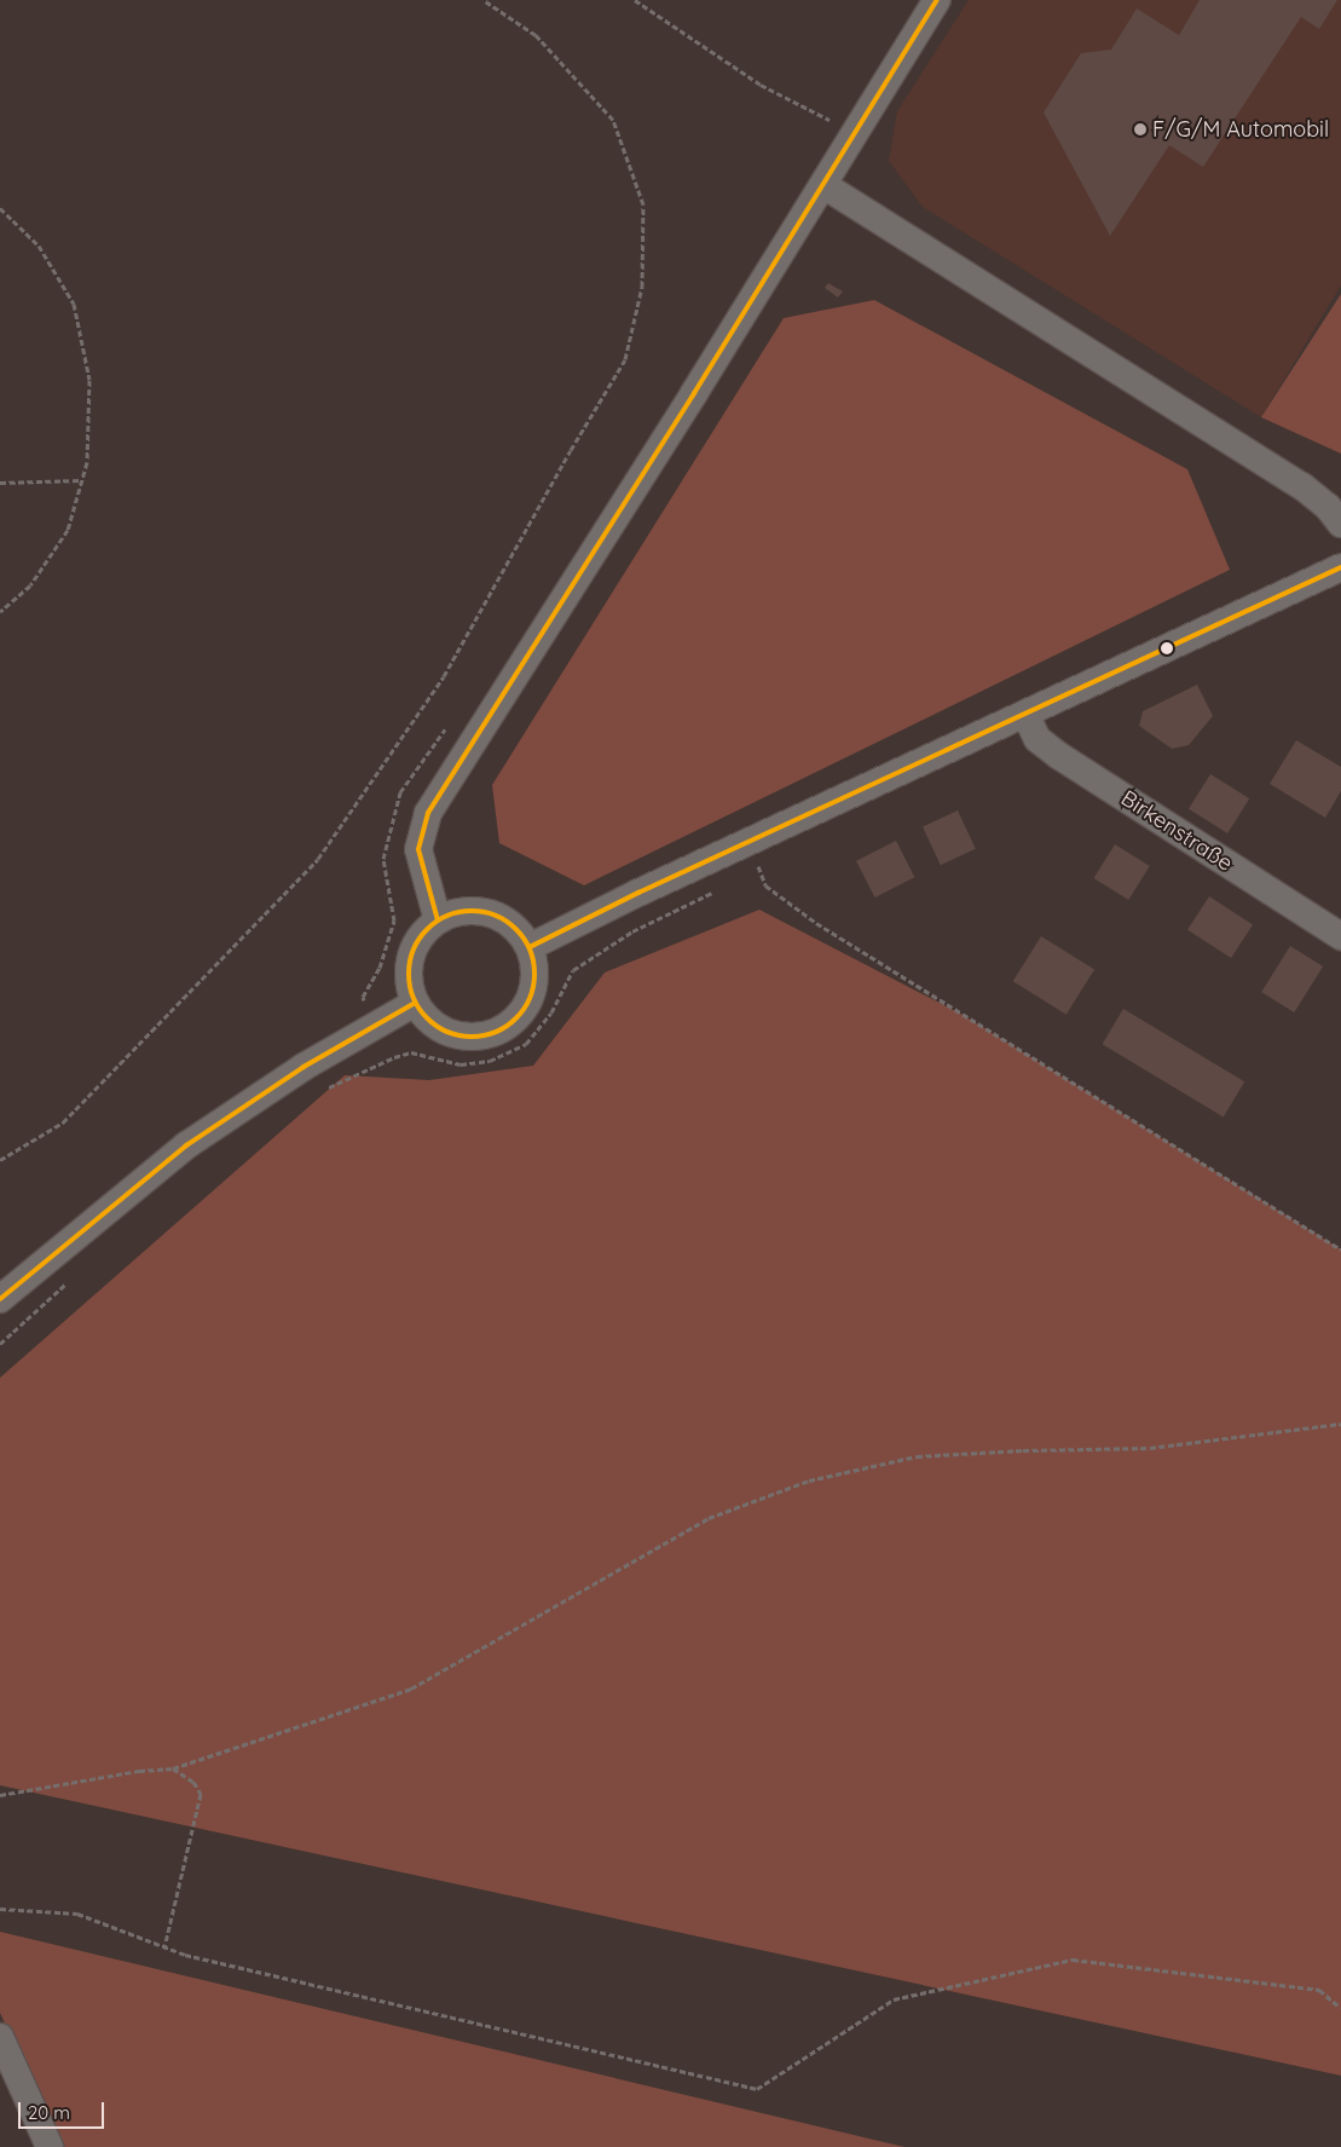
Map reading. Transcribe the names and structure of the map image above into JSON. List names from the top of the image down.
{
  "streets": {
    "street": ["Birkenstraße"]
  },
  "places": ["F/G/M Automobil"],
  "scale_bar": "20 m"
}
